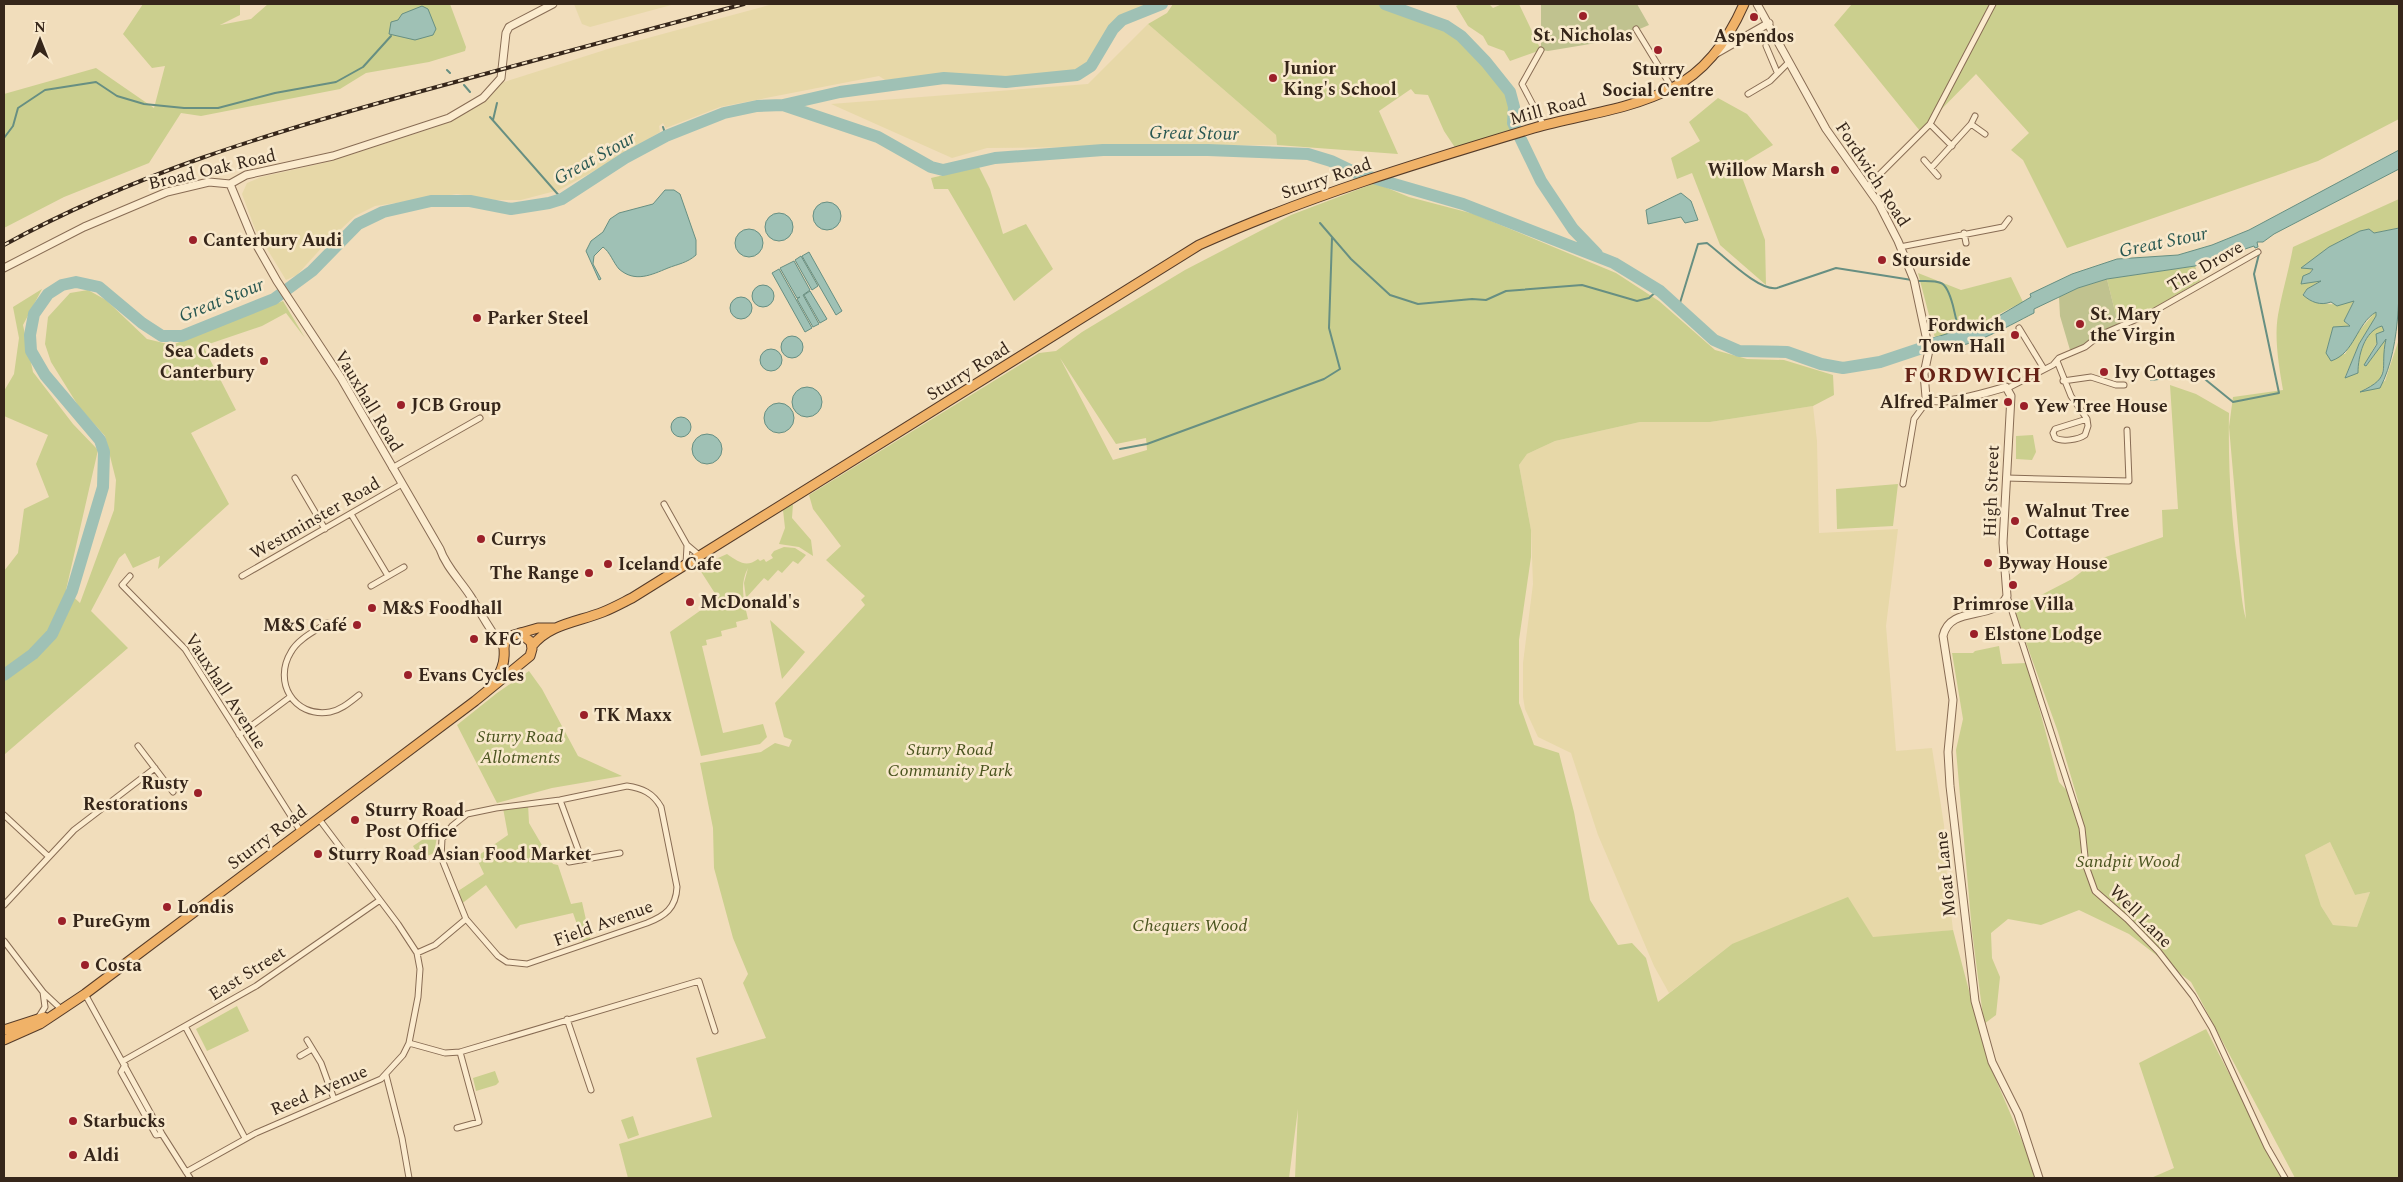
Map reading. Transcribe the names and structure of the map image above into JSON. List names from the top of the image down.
{
  "streets": {
    "highway": ["Mill Road", "Sturry Road"],
    "street": [
      "Broad Oak Road",
      "Fordwich Road",
      "The Drove",
      "Vauxhall Road",
      "High Street",
      "Westminster Road",
      "Vauxhall Avenue",
      "Moat Lane",
      "Well Lane",
      "Field Avenue",
      "East Street",
      "Reed Avenue"
    ]
  },
  "crossings": [
    ["Mill Road", "Sturry Road"],
    ["Broad Oak Road", "Vauxhall Road"],
    ["Sturry Road", "Vauxhall Road"],
    ["Sturry Road", "Vauxhall Avenue"],
    ["Sturry Road", "Reed Avenue"],
    ["The Drove", "High Street"],
    ["Vauxhall Road", "Westminster Road"],
    ["High Street", "Moat Lane"],
    ["High Street", "Well Lane"],
    ["Moat Lane", "Well Lane"],
    ["East Street", "Reed Avenue"]
  ],
  "districts": ["FORDWICH"],
  "water": ["Great Stour"],
  "parks": [
    "Sturry Road Allotments",
    "Sturry Road Community Park",
    "Sandpit Wood",
    "Chequers Wood"
  ],
  "places": [
    "St. Nicholas",
    "Aspendos",
    "Sturry Social Centre",
    "Junior King's School",
    "Willow Marsh",
    "Canterbury Audi",
    "Stourside",
    "Parker Steel",
    "St. Mary the Virgin",
    "Fordwich Town Hall",
    "Sea Cadets Canterbury",
    "Ivy Cottages",
    "Alfred Palmer",
    "JCB Group",
    "Yew Tree House",
    "Walnut Tree Cottage",
    "Currys",
    "Byway House",
    "Iceland Cafe",
    "The Range",
    "Primrose Villa",
    "McDonald's",
    "M&S Foodhall",
    "M&S Café",
    "Elstone Lodge",
    "KFC",
    "Evans Cycles",
    "TK Maxx",
    "Rusty Restorations",
    "Sturry Road Post Office",
    "Sturry Road Asian Food Market",
    "Londis",
    "PureGym",
    "Costa",
    "Starbucks",
    "Aldi"
  ],
  "north": "top"
}
